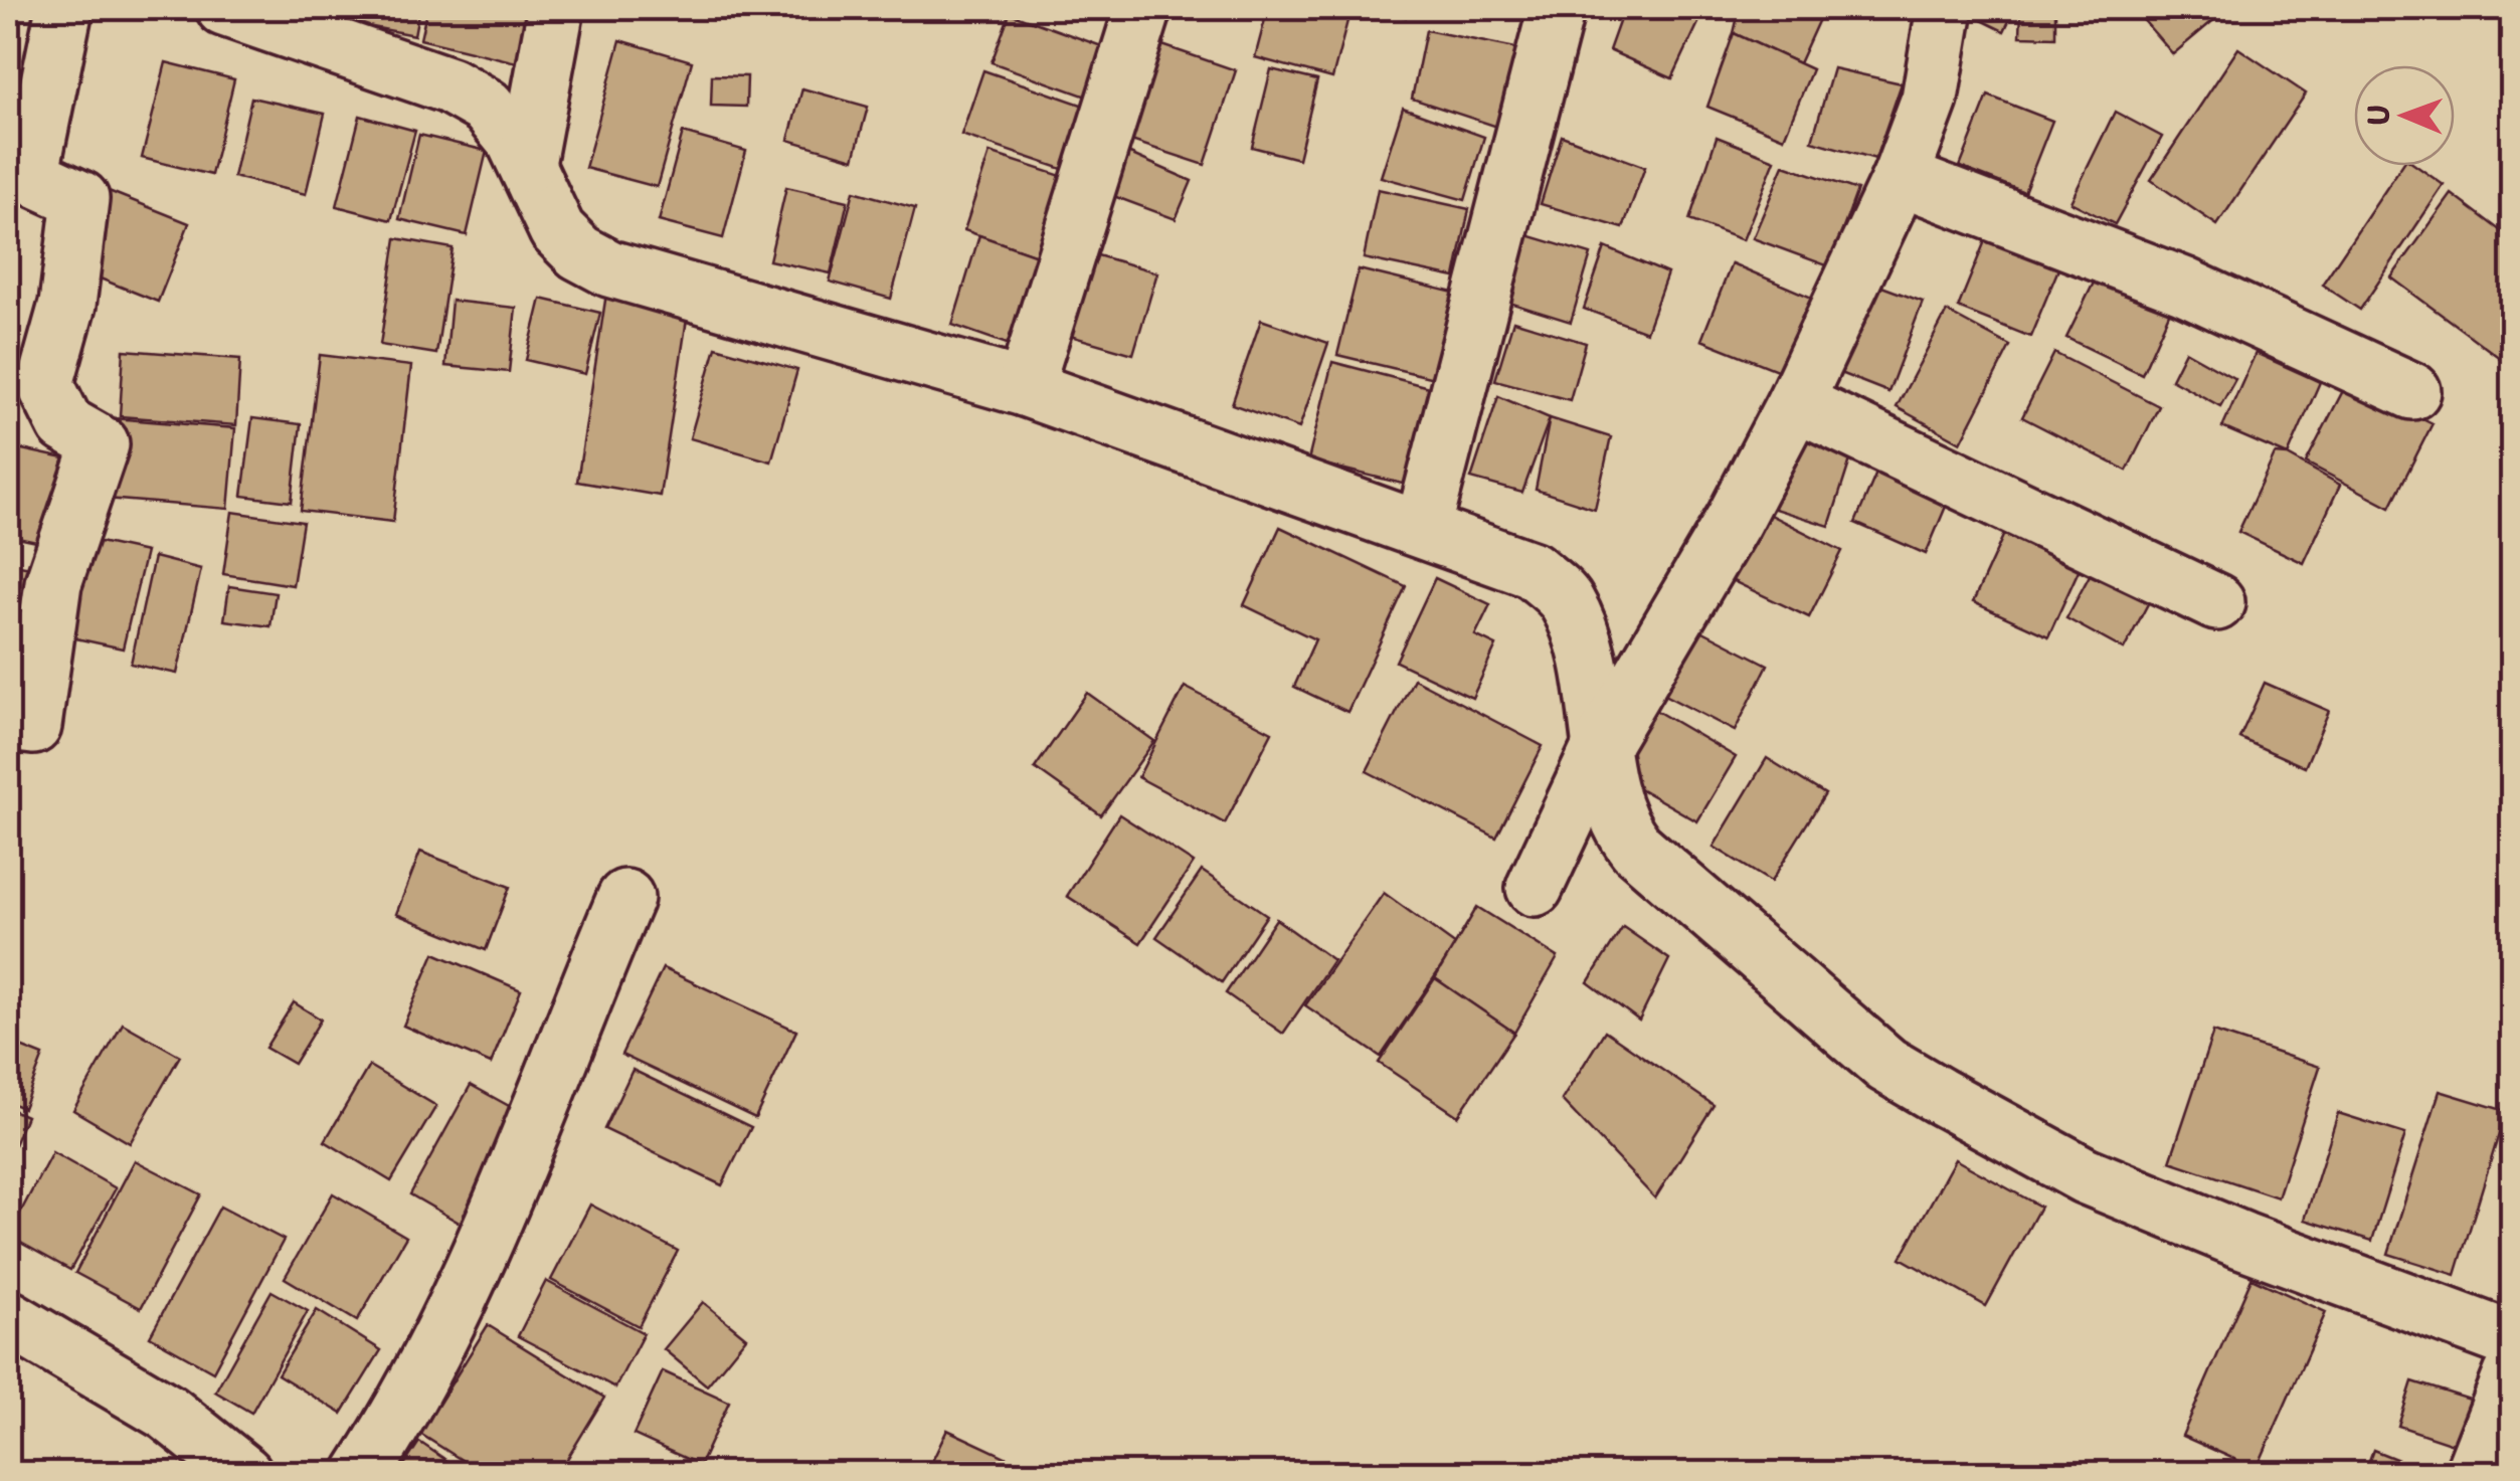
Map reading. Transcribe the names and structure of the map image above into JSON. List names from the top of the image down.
{
  "north": "left"
}
